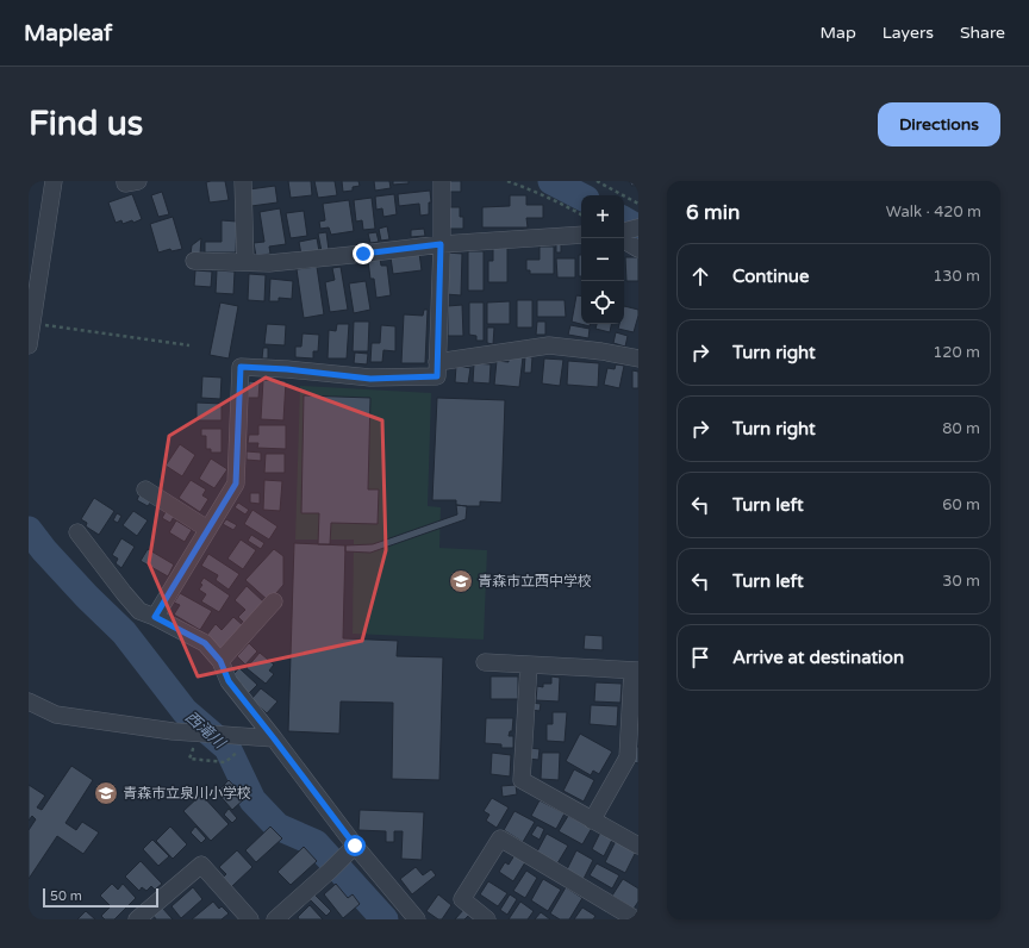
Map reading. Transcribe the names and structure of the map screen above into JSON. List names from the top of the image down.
{
  "water": ["西滝川"],
  "places": {
    "school or university": ["青森市立西中学校", "青森市立泉川小学校"]
  },
  "scale_bar": "50 m",
  "page": {
    "header": "Mapleaf",
    "nav": ["Map", "Layers", "Share"],
    "buttons": "Directions",
    "title": "Find us",
    "heading": ["6 min", "Walk · 420 m"],
    "map_buttons": ["+", "−"],
    "list": [
      ["Continue", "130 m"],
      ["Turn right", "120 m"],
      ["Turn right", "80 m"],
      ["Turn left", "60 m"],
      ["Turn left", "30 m"],
      "Arrive at destination"
    ],
    "scale": "50 m"
  }
}
